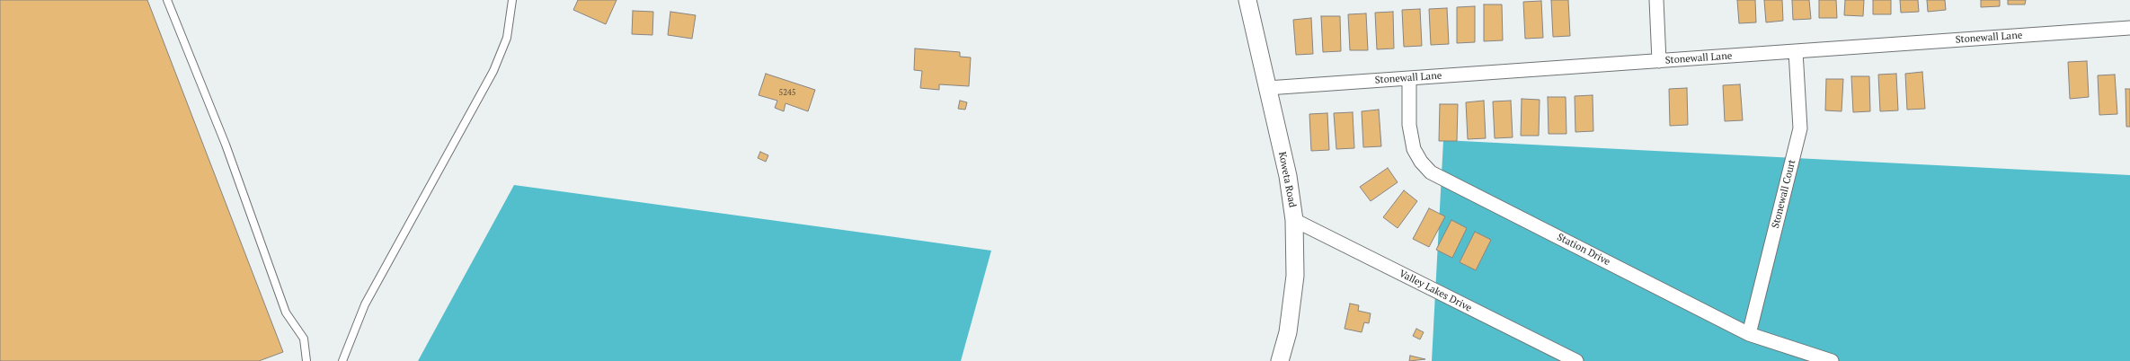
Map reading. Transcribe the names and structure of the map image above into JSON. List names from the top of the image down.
{
  "streets": {
    "street": [
      "Stonewall Lane",
      "Koweta Road",
      "Stonewall Court",
      "Station Drive",
      "Valley Lakes Drive"
    ]
  },
  "crossings": [
    ["Stonewall Lane", "Koweta Road"],
    ["Stonewall Lane", "Stonewall Court"],
    ["Stonewall Lane", "Station Drive"],
    ["Koweta Road", "Valley Lakes Drive"],
    ["Stonewall Court", "Station Drive"]
  ],
  "house_numbers": ["5245"]
}
